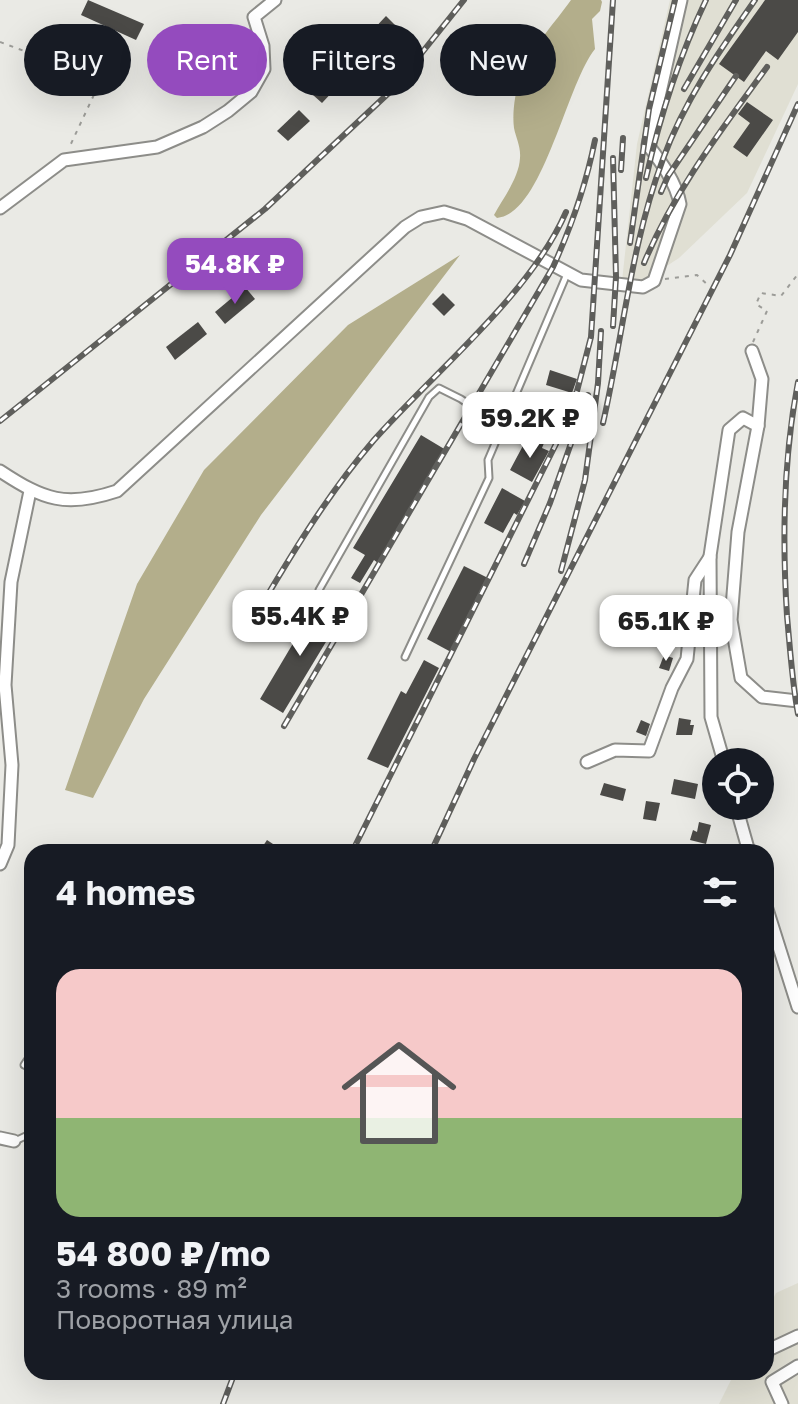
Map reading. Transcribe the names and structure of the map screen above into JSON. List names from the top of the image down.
{
  "page": {
    "chip": [
      "Buy",
      "Rent",
      "Filters",
      "New"
    ],
    "price": [
      "54.8K ₽",
      "59.2K ₽",
      "55.4K ₽",
      "65.1K ₽"
    ],
    "heading": "4 homes",
    "list": [
      {
        "name": "54 800 ₽/mo",
        "note": "3 rooms · 89 m² · Поворотная улица"
      }
    ]
  }
}
